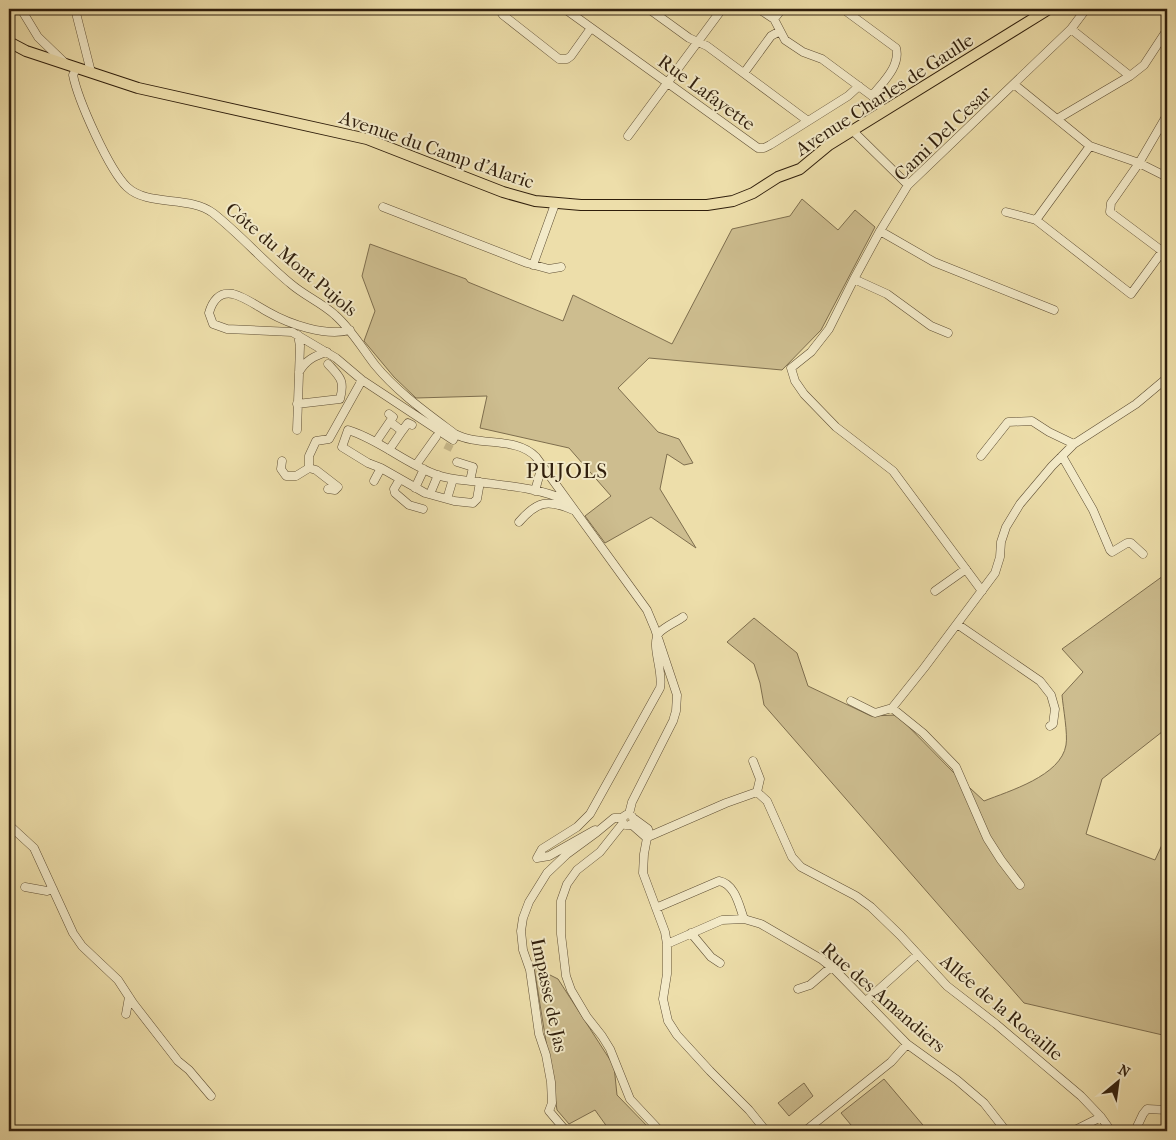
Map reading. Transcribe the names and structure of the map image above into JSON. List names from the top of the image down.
{
  "streets": {
    "main road": ["Avenue Charles de Gaulle", "Avenue du Camp d'Alaric"],
    "street": [
      "Rue Lafayette",
      "Cami Del Cesar",
      "Côte du Mont Pujols",
      "Impasse de Jas",
      "Rue des Amandiers",
      "Allée de la Rocaille"
    ]
  },
  "crossings": [
    ["Avenue Charles de Gaulle", "Avenue du Camp d'Alaric"],
    ["Avenue du Camp d'Alaric", "Côte du Mont Pujols"]
  ],
  "districts": ["PUJOLS"],
  "north": "top right"
}
